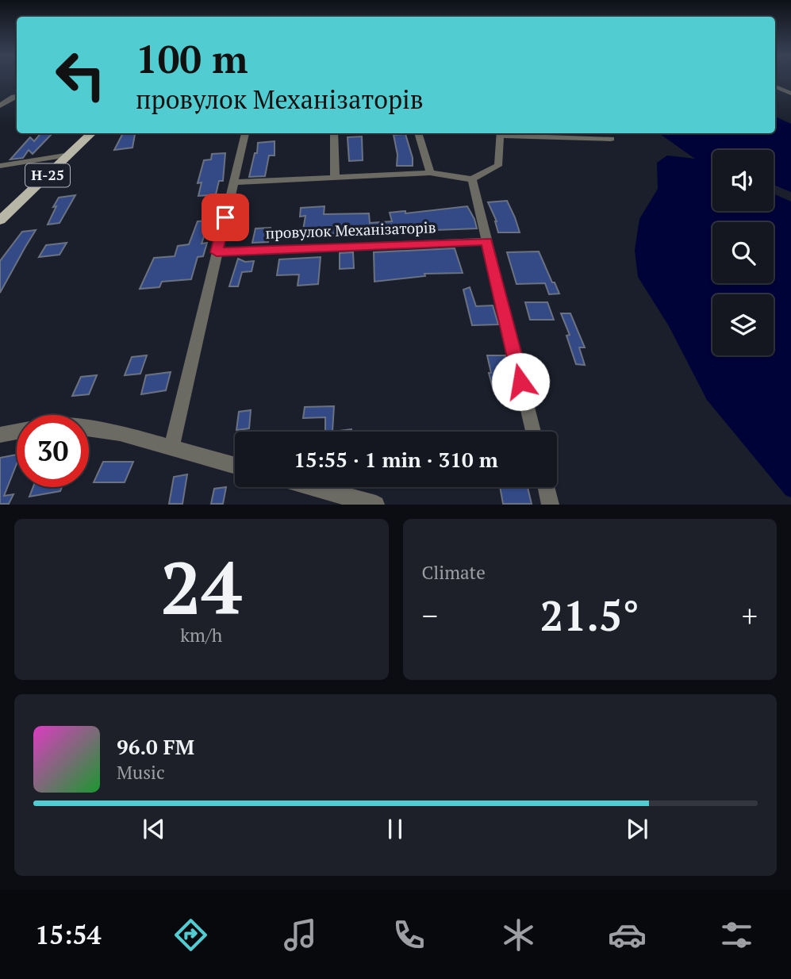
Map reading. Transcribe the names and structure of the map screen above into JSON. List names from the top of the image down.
{
  "streets": {
    "main road": ["Н-25"],
    "street": ["провулок Механізаторів"]
  },
  "page": {
    "turn": ["100 m", "провулок Механізаторів"],
    "limit": "30",
    "trip": "15:55 · 1 min · 310 m",
    "tile": [
      ["24", "km/h"],
      "Climate"
    ],
    "heat": ["−", "21.5°", "+"],
    "song": ["96.0 FM", "Music"],
    "tabs": "15:54"
  }
}
